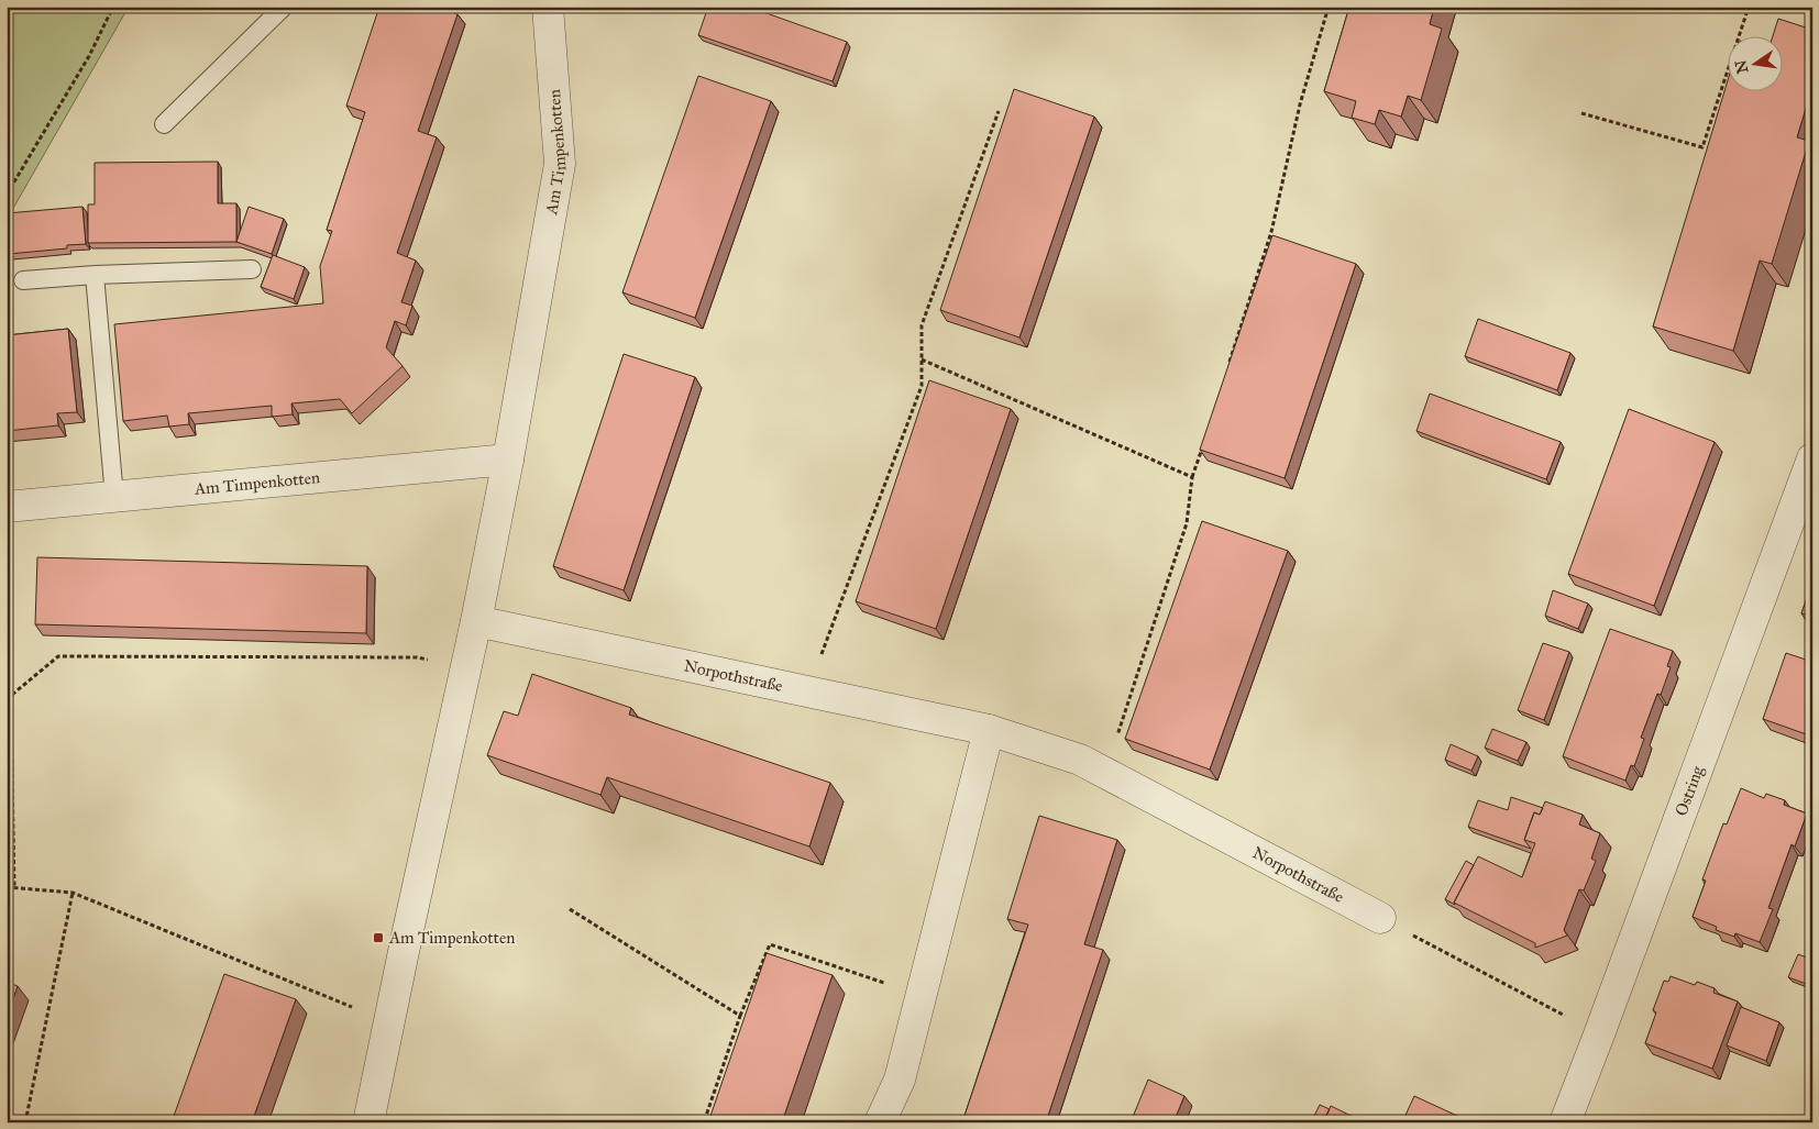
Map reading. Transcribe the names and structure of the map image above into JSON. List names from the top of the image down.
{
  "streets": {
    "street": ["Am Timpenkotten", "Norpothstraße", "Ostring"]
  },
  "crossings": [
    ["Am Timpenkotten", "Norpothstraße"]
  ],
  "places": {
    "transit": ["Am Timpenkotten"]
  },
  "north": "left"
}
